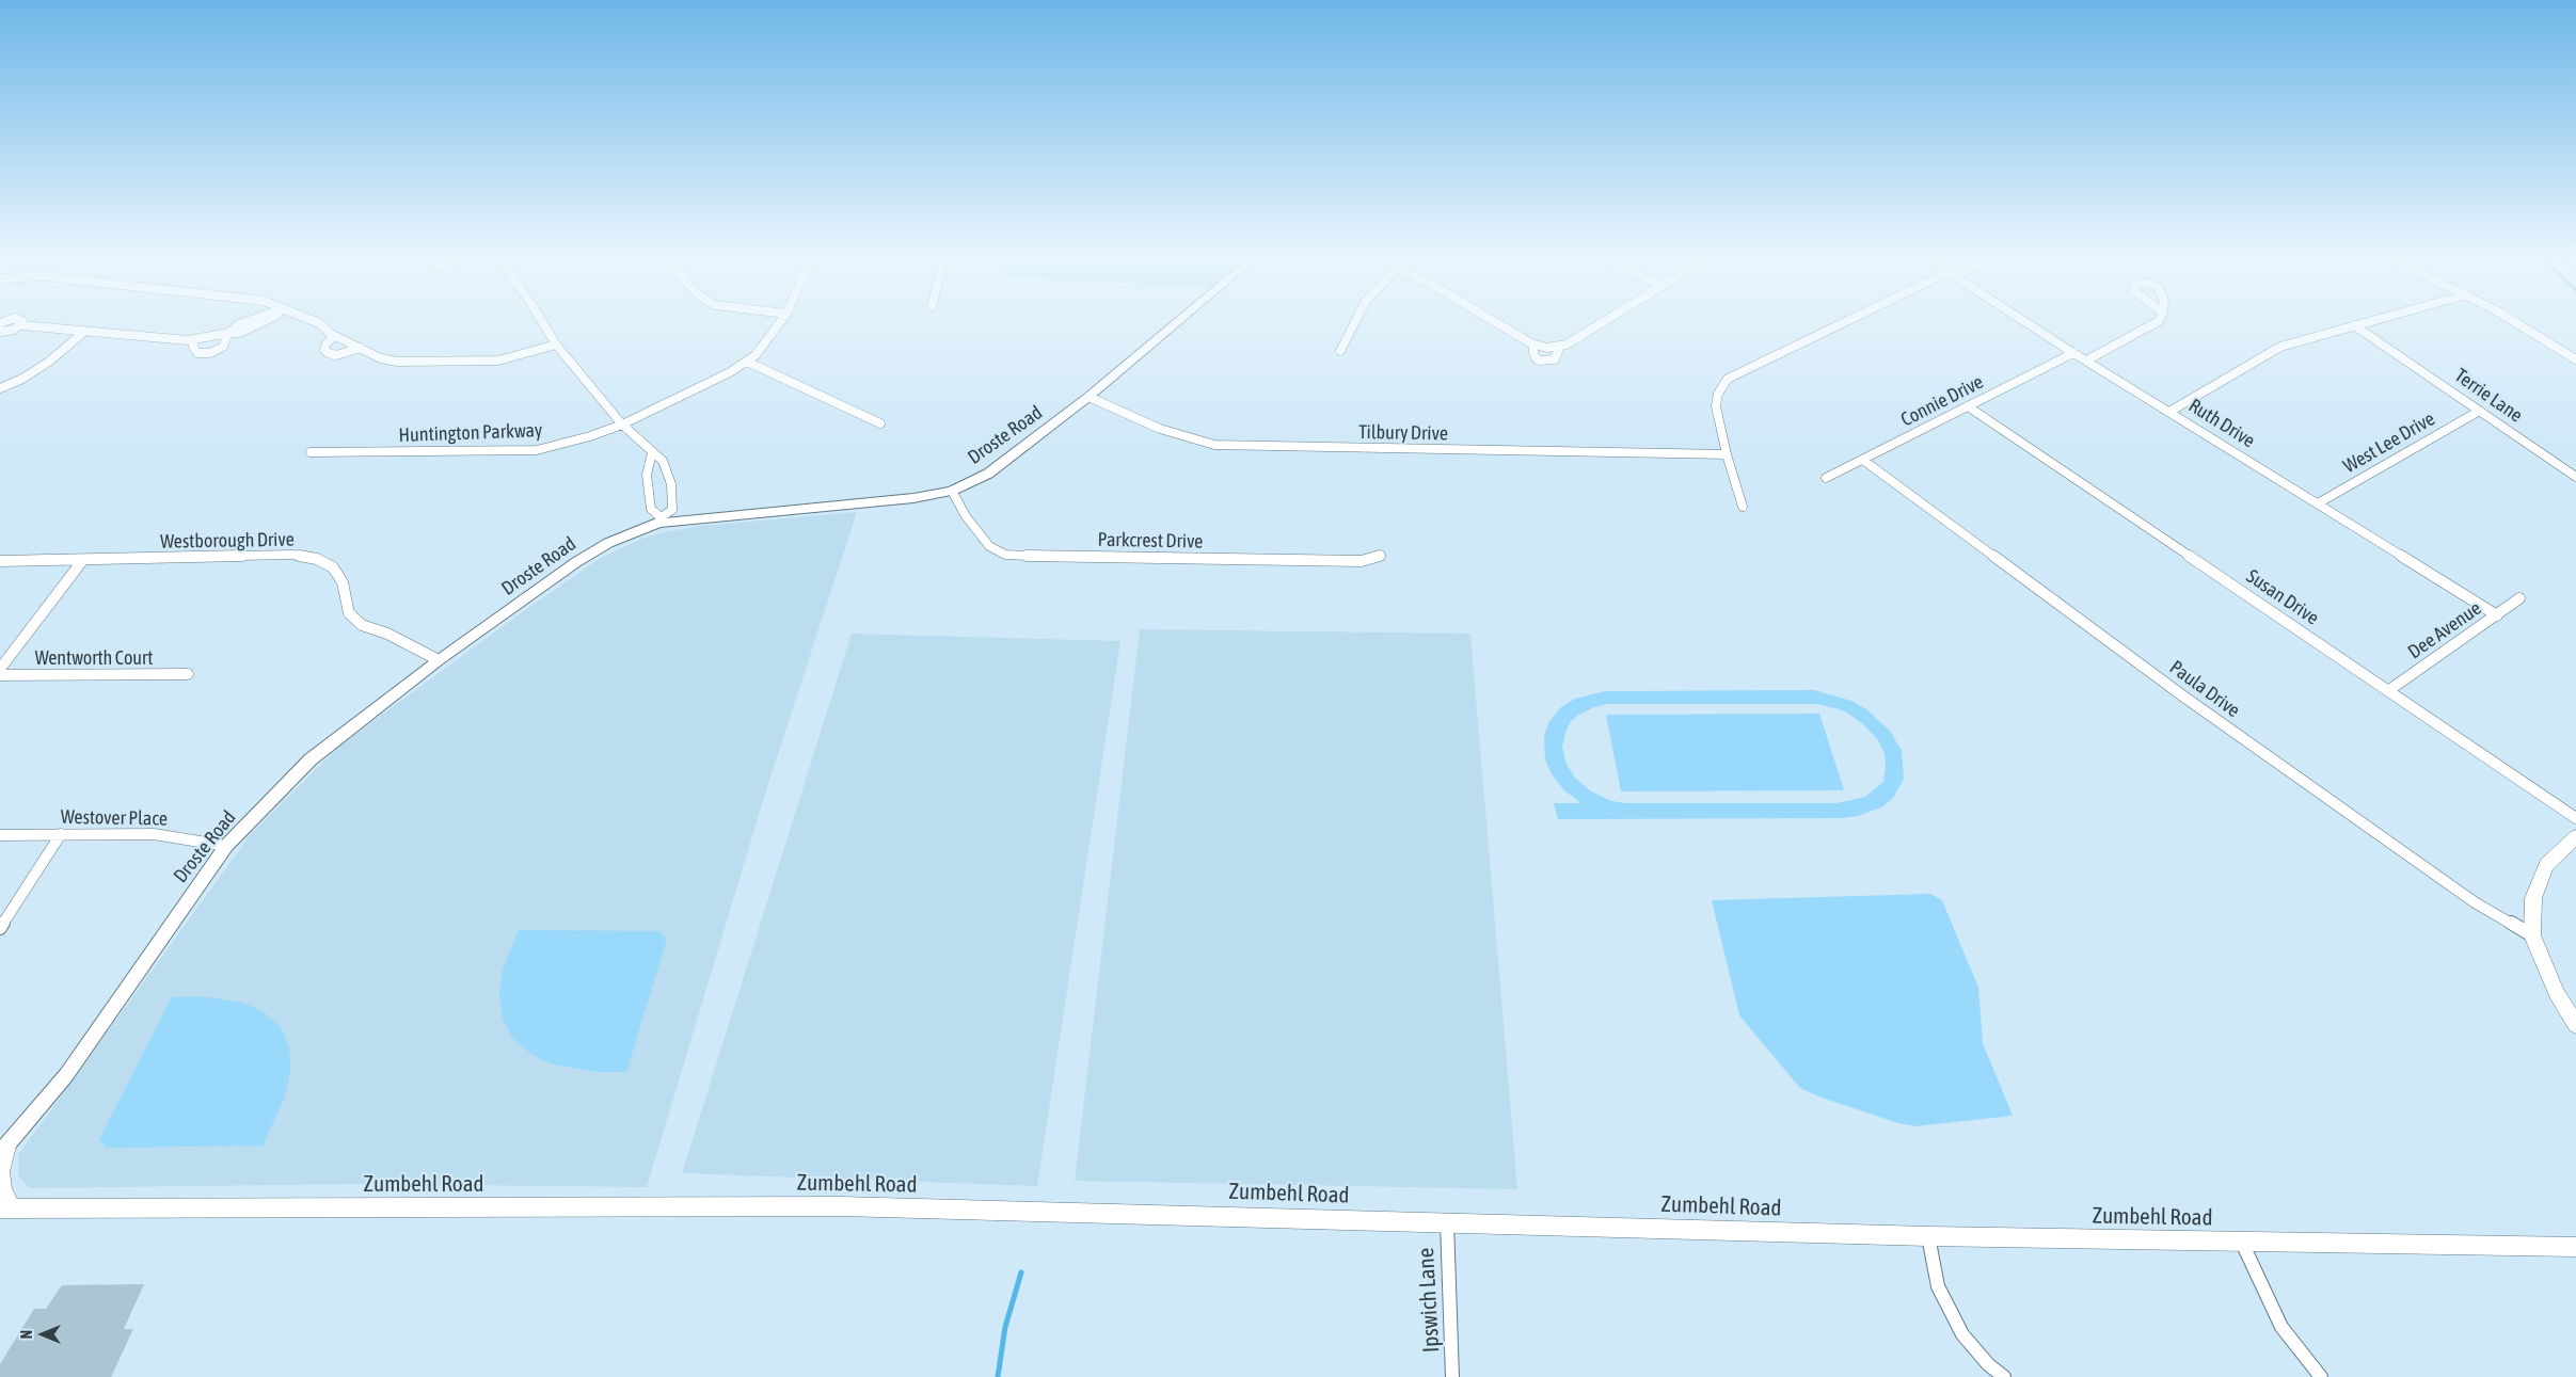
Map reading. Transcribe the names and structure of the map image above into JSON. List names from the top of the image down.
{
  "streets": {
    "main road": ["Zumbehl Road"],
    "street": [
      "Terrie Lane",
      "Connie Drive",
      "Ruth Drive",
      "Huntington Parkway",
      "Tilbury Drive",
      "Droste Road",
      "West Lee Drive",
      "Westborough Drive",
      "Parkcrest Drive",
      "Susan Drive",
      "Dee Avenue",
      "Wentworth Court",
      "Paula Drive",
      "Westover Place",
      "Ipswich Lane"
    ]
  },
  "crossings": [
    ["Terrie Lane", "West Lee Drive"],
    ["Connie Drive", "Ruth Drive"],
    ["Connie Drive", "Susan Drive"],
    ["Connie Drive", "Paula Drive"],
    ["Ruth Drive", "West Lee Drive"],
    ["Ruth Drive", "Dee Avenue"],
    ["Tilbury Drive", "Droste Road"],
    ["Droste Road", "Westborough Drive"],
    ["Droste Road", "Parkcrest Drive"],
    ["Droste Road", "Westover Place"],
    ["Susan Drive", "Dee Avenue"],
    ["Zumbehl Road", "Ipswich Lane"]
  ],
  "north": "left"
}
